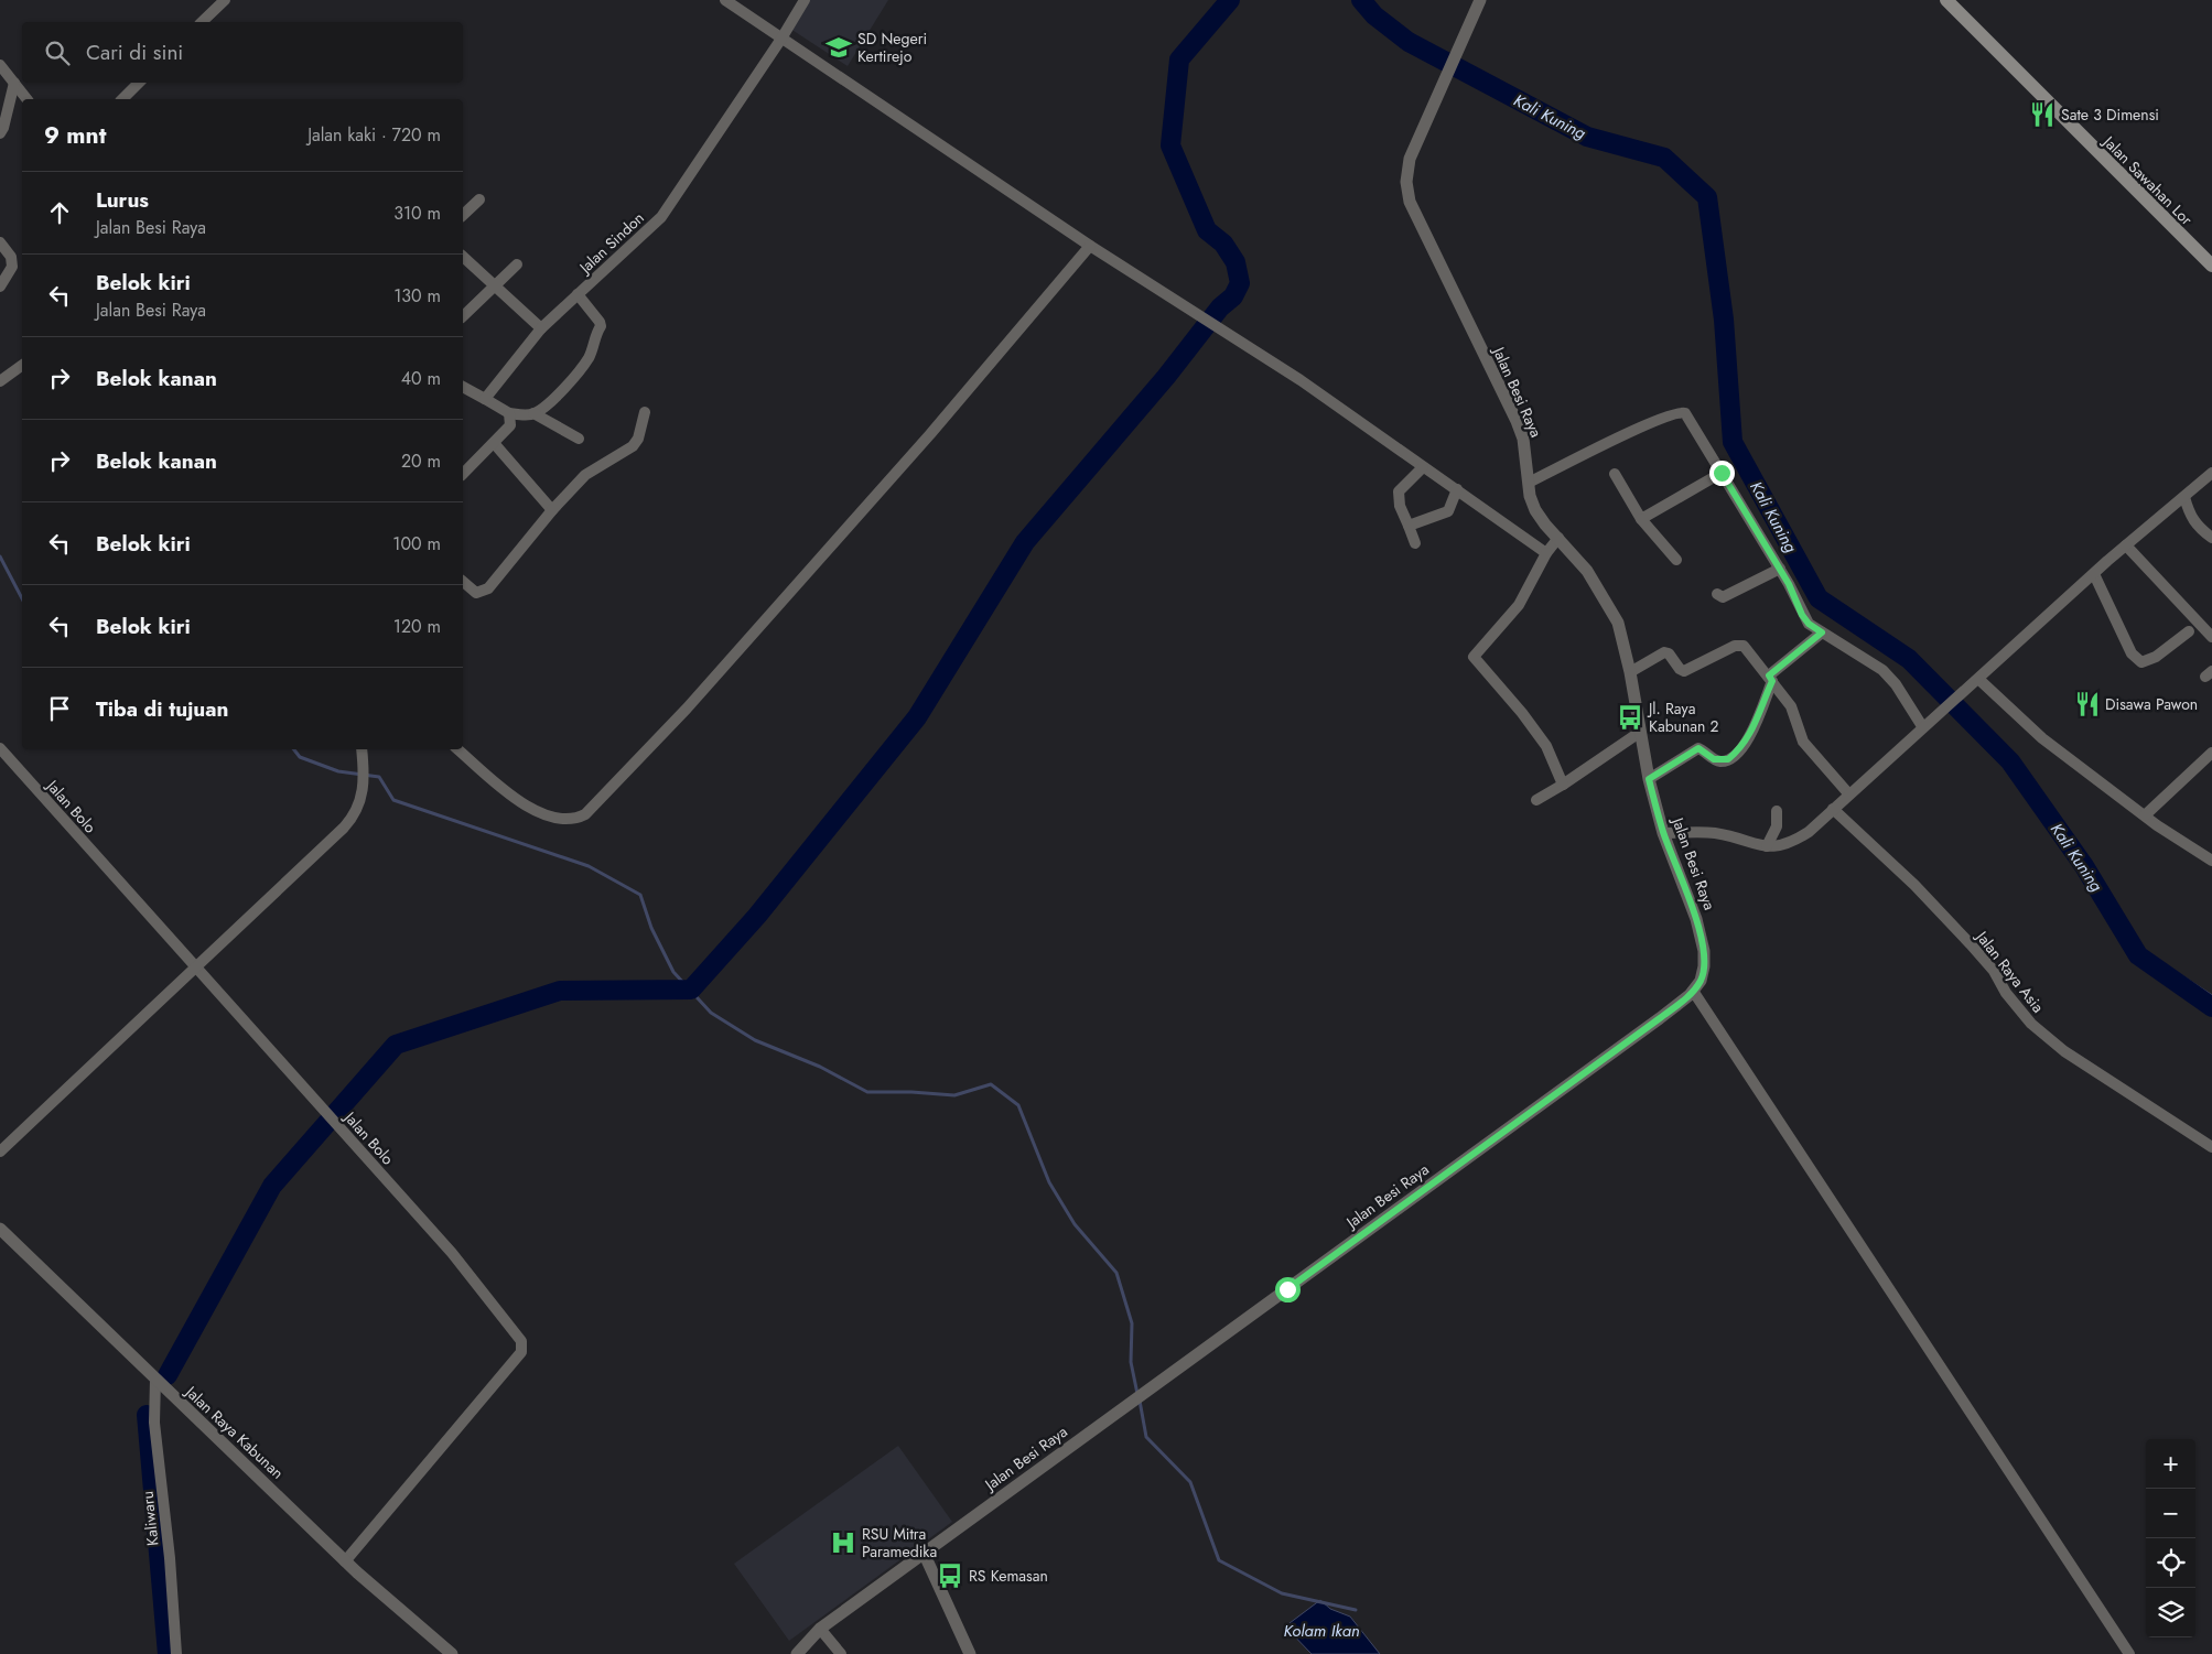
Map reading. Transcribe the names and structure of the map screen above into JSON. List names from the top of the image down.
{
  "streets": {
    "main road": ["Jalan Sawahan Lor"],
    "street": [
      "Jalan Sindon",
      "Jalan Besi Raya",
      "Jalan Bolo",
      "Jalan Raya Asia",
      "Jalan Raya Kabunan",
      "Kaliwaru"
    ]
  },
  "crossings": [
    ["Jalan Bolo", "Jalan Raya Kabunan"],
    ["Jalan Raya Kabunan", "Kaliwaru"]
  ],
  "water": ["Kali Kuning", "Kolam Ikan"],
  "places": {
    "school or university": ["SD Negeri Kertirejo"],
    "restaurant": ["Sate 3 Dimensi", "Disawa Pawon"],
    "bus stop": ["Jl. Raya Kabunan 2", "RS Kemasan"],
    "hospital": ["RSU Mitra Paramedika"]
  },
  "page": {
    "search": "Cari di sini",
    "heading": ["9 mnt", "Jalan kaki · 720 m"],
    "list": [
      ["Lurus", "Jalan Besi Raya", "310 m"],
      ["Belok kiri", "Jalan Besi Raya", "130 m"],
      ["Belok kanan", "40 m"],
      ["Belok kanan", "20 m"],
      ["Belok kiri", "100 m"],
      ["Belok kiri", "120 m"],
      "Tiba di tujuan"
    ],
    "map_buttons": ["+", "−"]
  }
}
